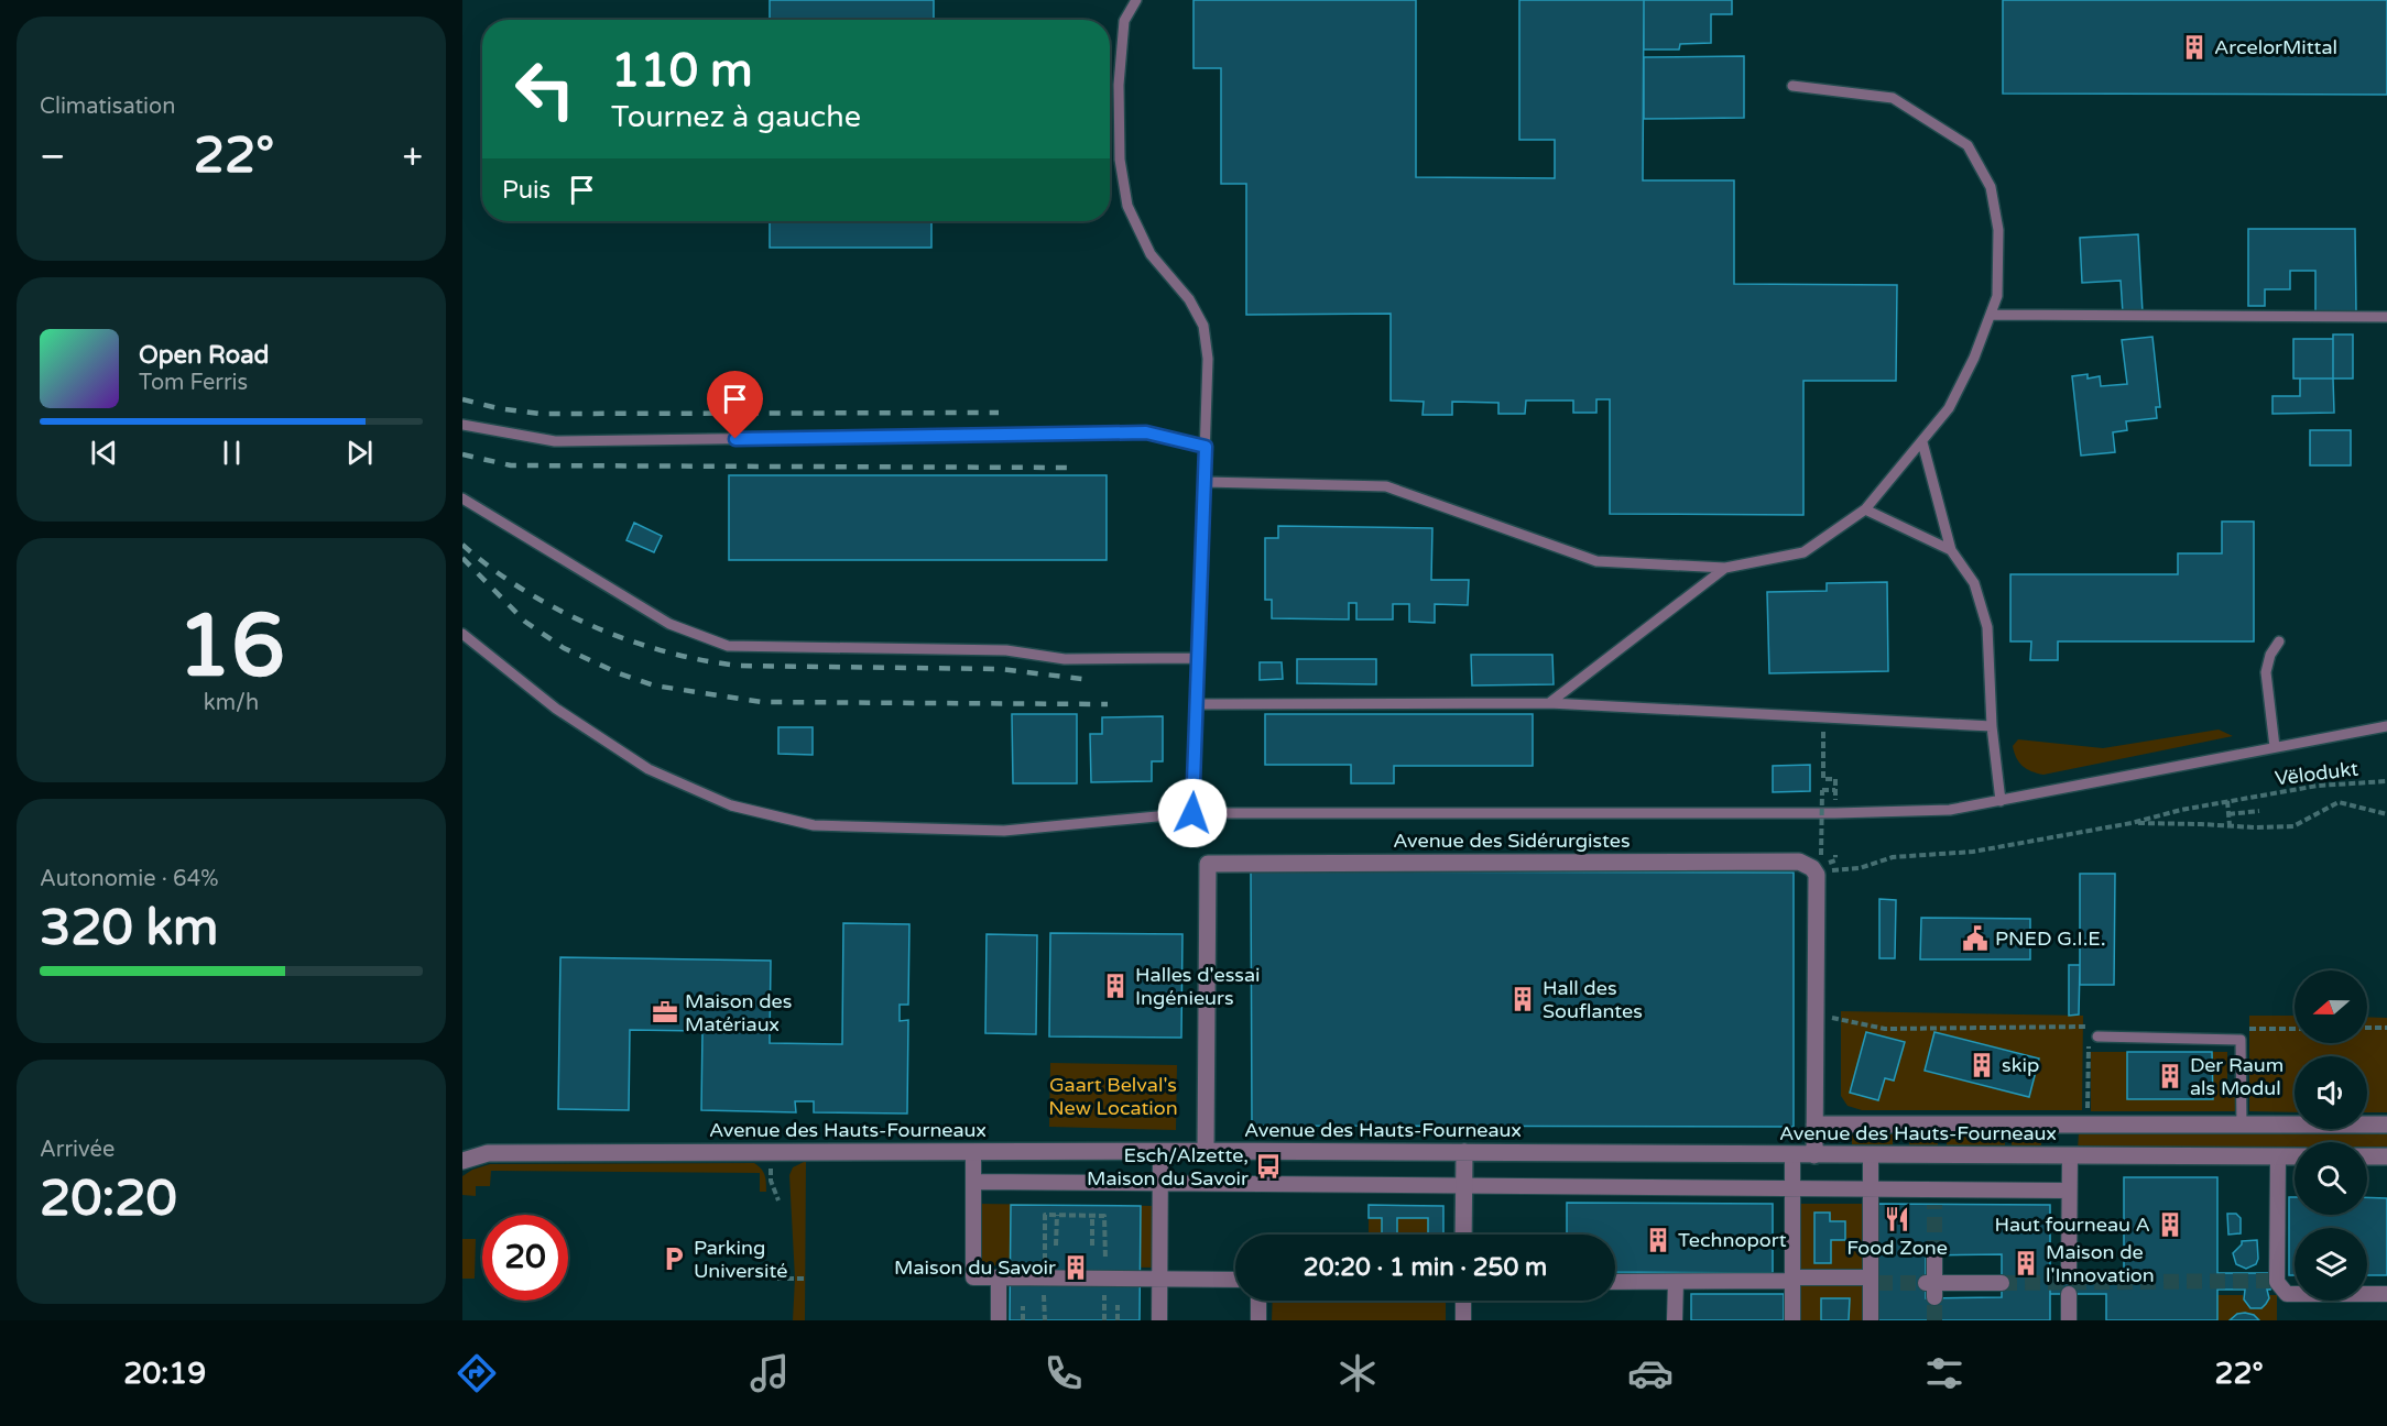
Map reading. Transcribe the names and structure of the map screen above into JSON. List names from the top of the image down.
{
  "streets": {
    "street": ["Avenue des Sidérurgistes", "Avenue des Hauts-Fourneaux"],
    "path": ["Vëlodukt"]
  },
  "crossings": [
    ["Avenue des Sidérurgistes", "Avenue des Hauts-Fourneaux"]
  ],
  "parks": ["Gaart Belval's New Location"],
  "places": {
    "building": [
      "ArcelorMittal",
      "Halles d'essai Ingénieurs",
      "Hall des Souflantes",
      "skip",
      "Der Raum als Modul",
      "Haut fourneau A",
      "Technoport",
      "Maison de l'Innovation",
      "Maison du Savoir"
    ],
    "public building": ["PNED G.I.E."],
    "office": ["Maison des Matériaux"],
    "bus stop": ["Esch/Alzette, Maison du Savoir"],
    "restaurant": ["Food Zone"],
    "parking": ["Parking Université"]
  },
  "north": "left",
  "page": {
    "tile": [
      "Climatisation",
      ["16", "km/h"],
      ["Autonomie · 64%", "320 km"],
      ["Arrivée", "20:20"]
    ],
    "turn": ["110 m", "Tournez à gauche"],
    "heat": ["−", "22°", "+"],
    "then": "Puis",
    "song": ["Open Road", "Tom Ferris"],
    "limit": "20",
    "trip": "20:20 · 1 min · 250 m",
    "tabs": ["20:19", "22°"]
  }
}
